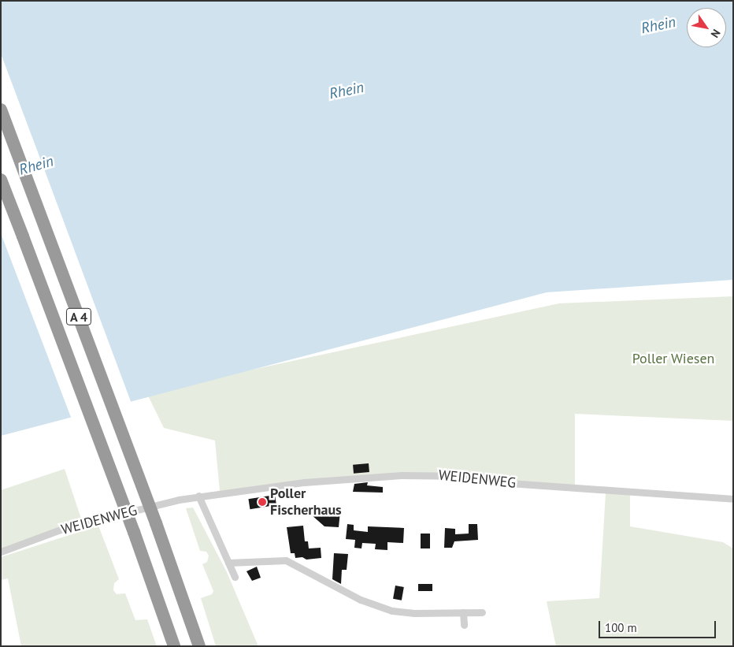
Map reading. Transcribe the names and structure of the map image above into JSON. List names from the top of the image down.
{
  "streets": {
    "highway": ["A 4"],
    "street": ["WEIDENWEG"]
  },
  "water": ["Rhein"],
  "parks": ["Poller Wiesen"],
  "places": ["Poller Fischerhaus"],
  "scale_bar": "100 m",
  "north": "bottom right"
}
